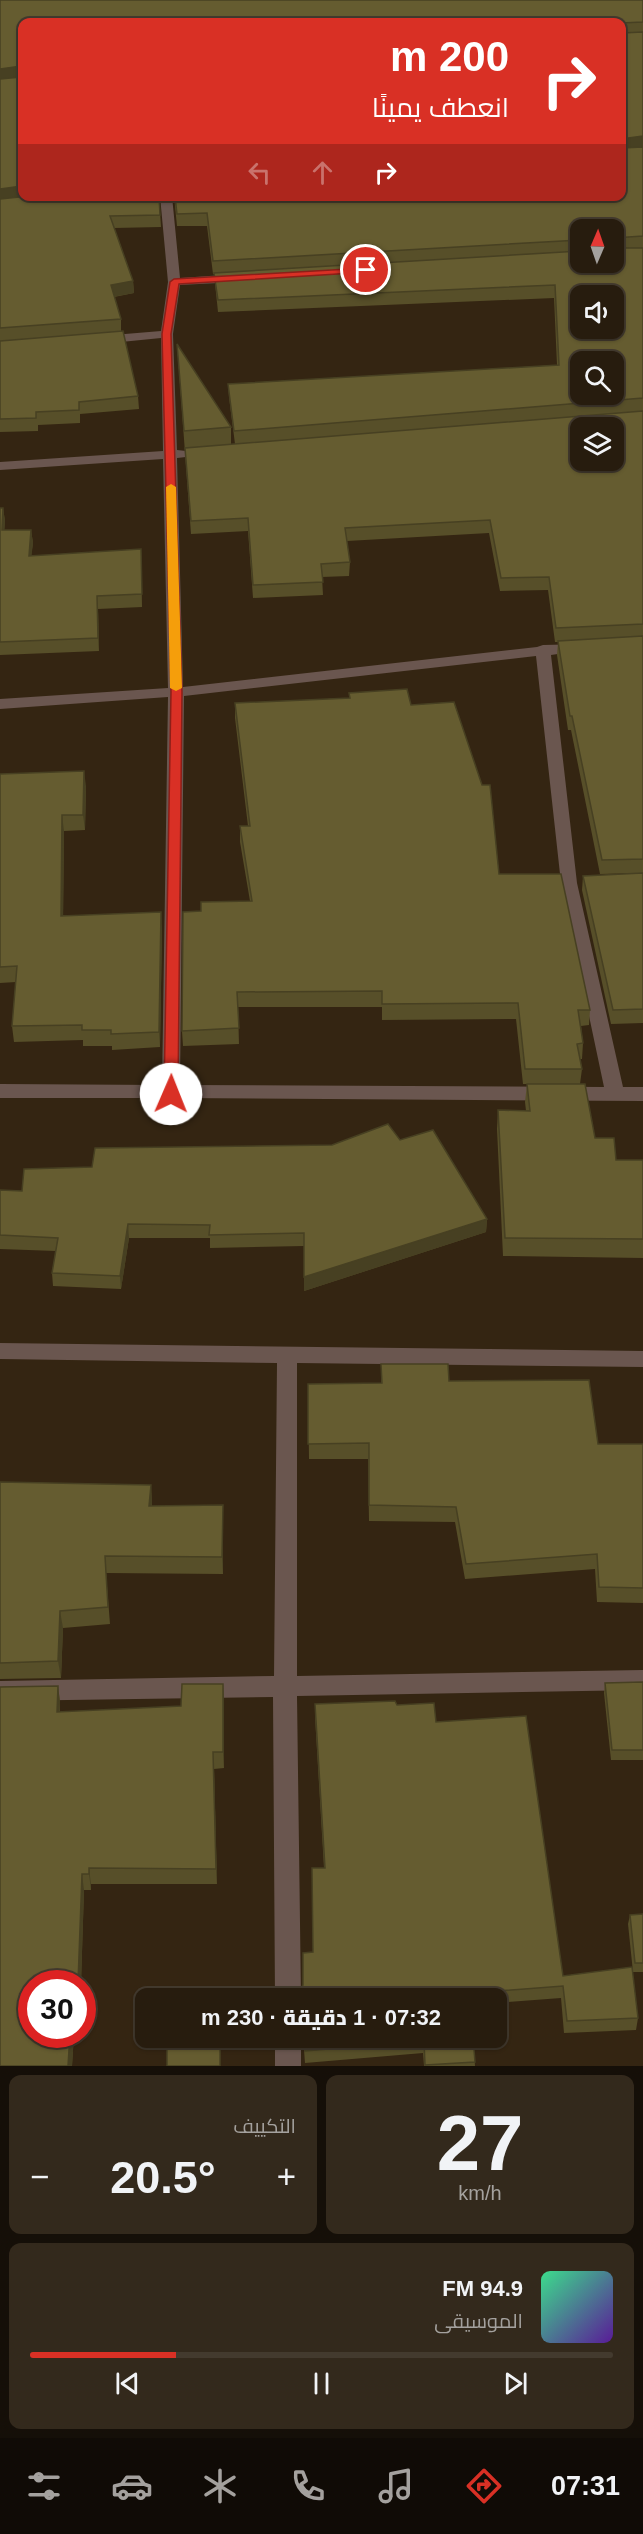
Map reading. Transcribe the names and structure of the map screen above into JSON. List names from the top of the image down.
{
  "north": "top",
  "page": {
    "turn": ["200 m", "انعطف يمينًا"],
    "limit": "30",
    "trip": "07:32 · 1 دقيقة · 230 m",
    "tile": [
      ["27", "km/h"],
      "التكييف"
    ],
    "heat": ["−", "20.5°", "+"],
    "song": ["94.9 FM", "الموسيقى"],
    "tabs": "07:31"
  }
}
